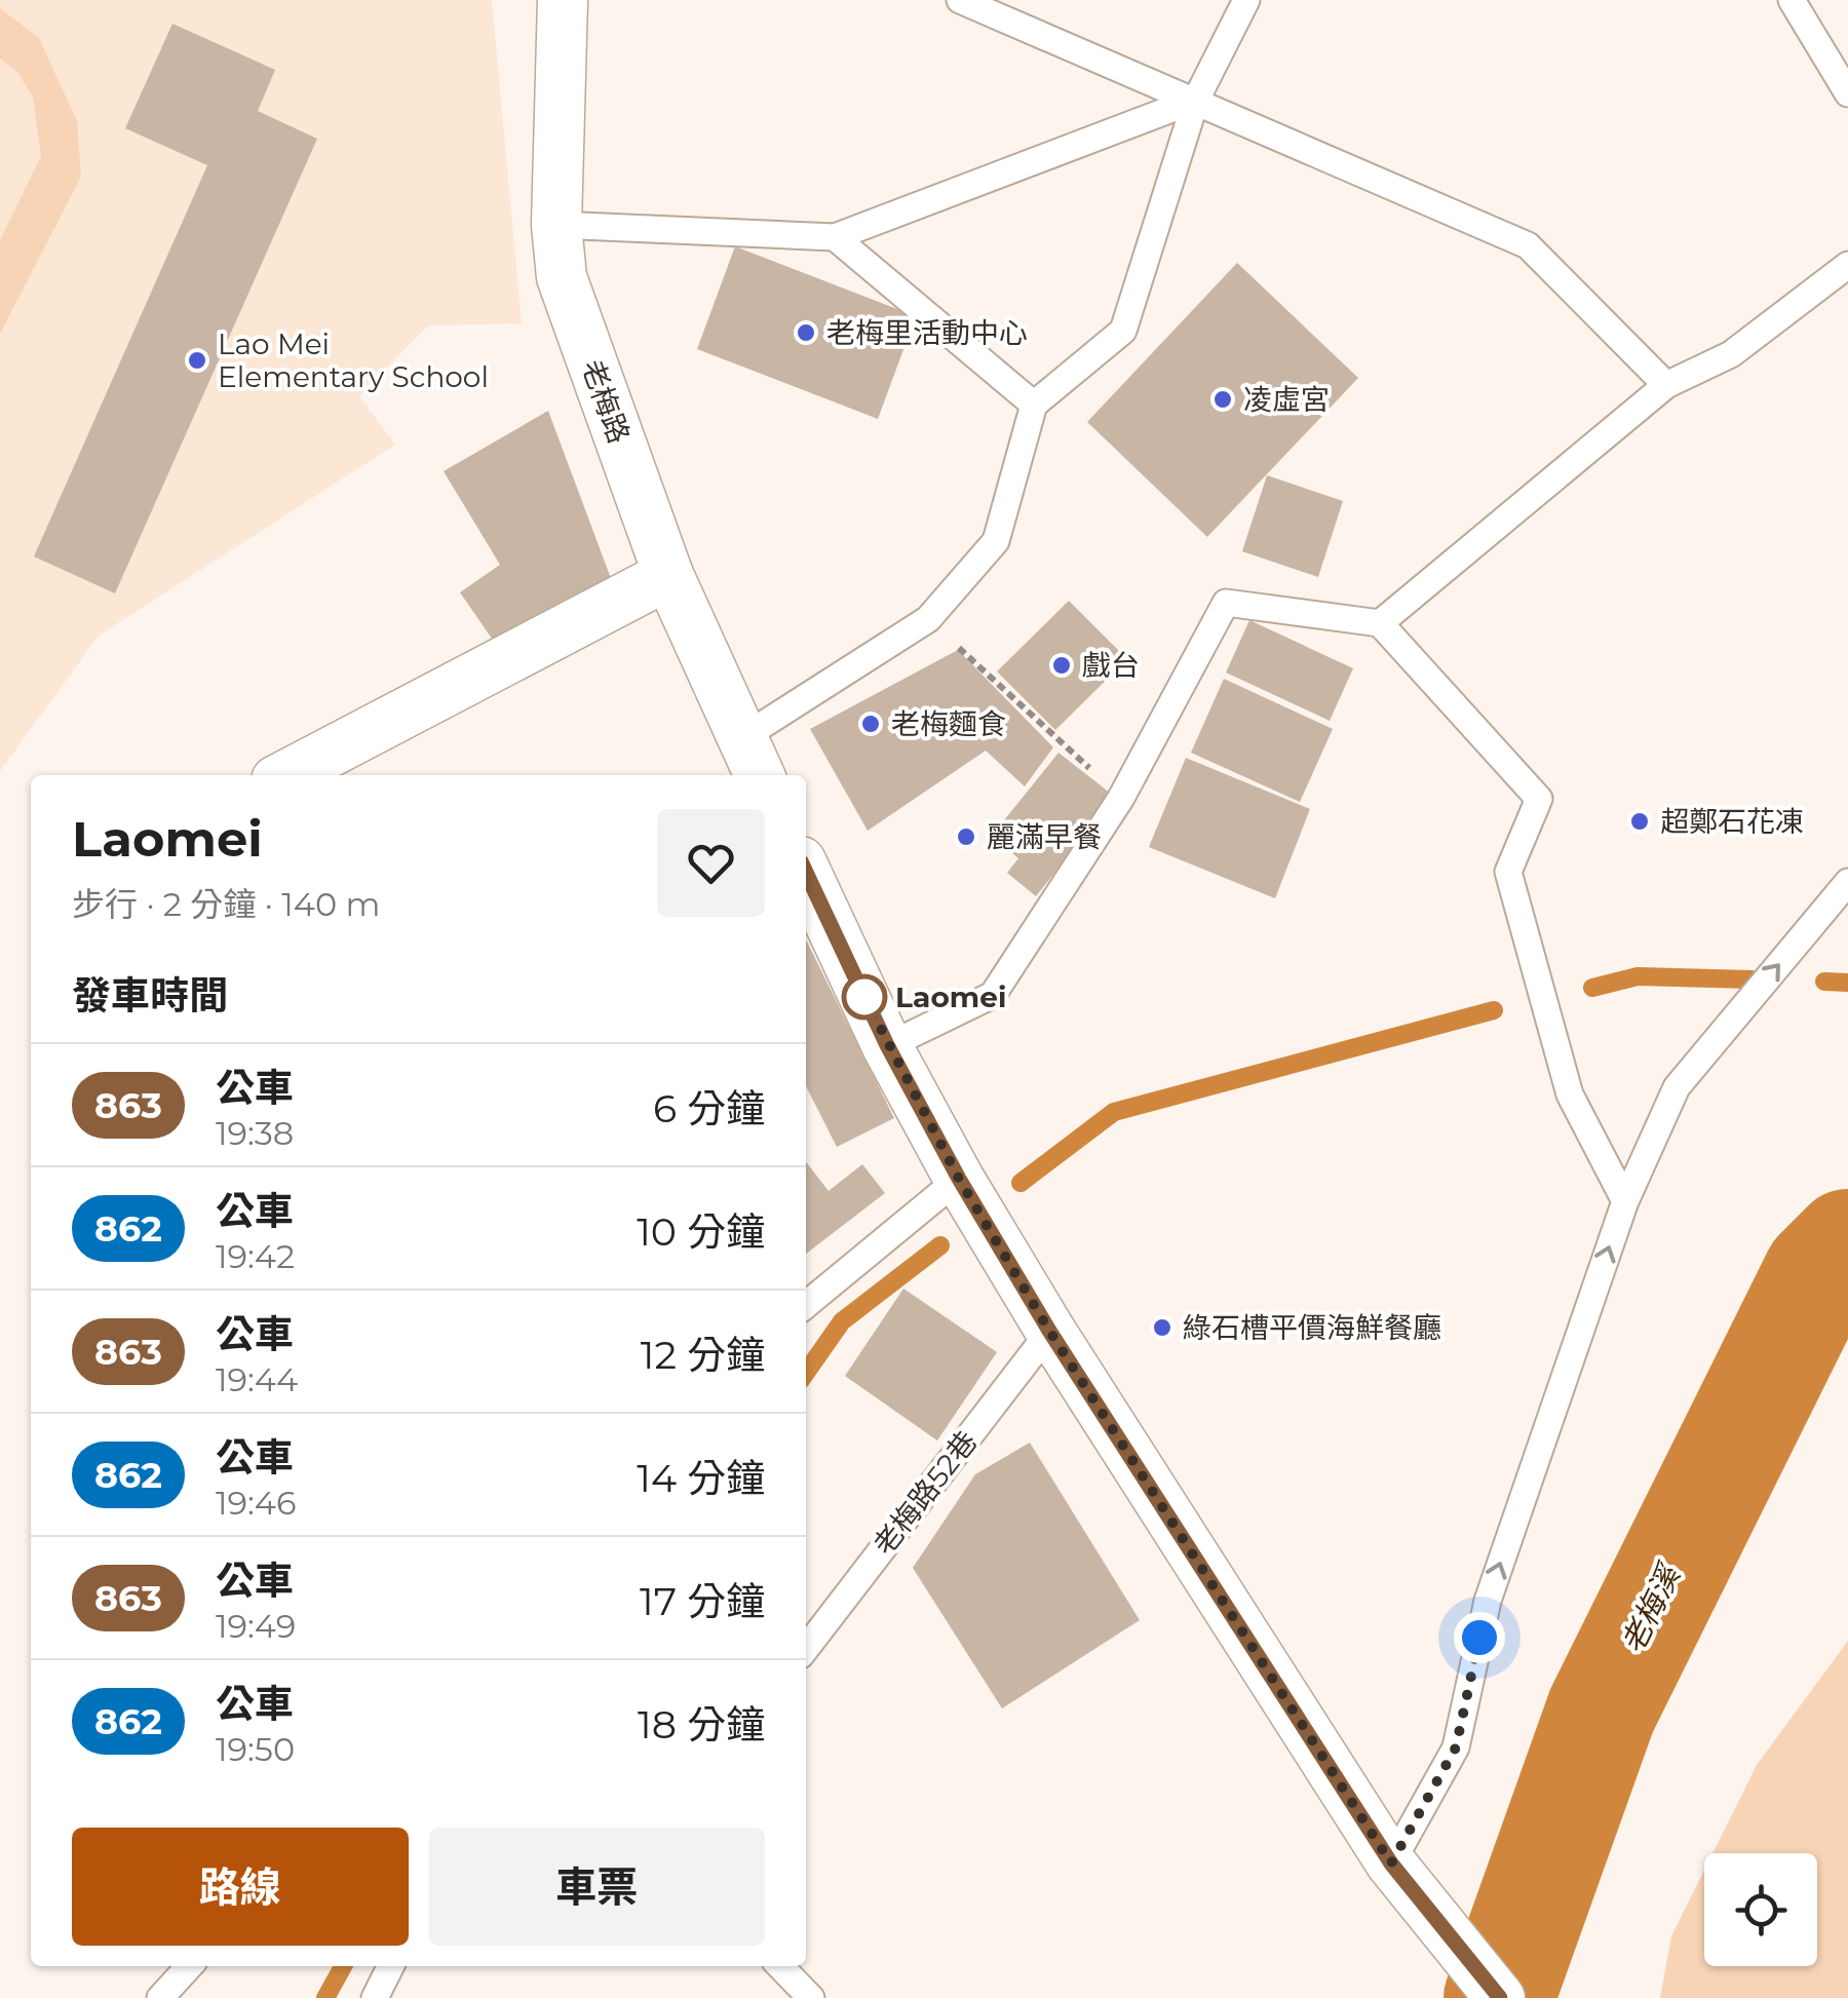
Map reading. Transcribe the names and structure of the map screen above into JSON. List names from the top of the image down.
{
  "streets": {
    "street": ["老梅路"],
    "lane": ["老梅路52巷"]
  },
  "water": ["老梅溪"],
  "places": [
    "老梅里活動中心",
    "Lao Mei Elementary School",
    "凌虛宮",
    "戲台",
    "老梅麵食",
    "超鄭石花凍",
    "麗滿早餐",
    "Laomei",
    "綠石槽平價海鮮餐廳"
  ],
  "lines": ["bus line 863"],
  "page": {
    "heading": [
      ["Laomei", "步行 · 2 分鐘 · 140 m"],
      "發車時間"
    ],
    "list": [
      {
        "mark": "863",
        "name": "公車",
        "note": "19:38",
        "value": "6 分鐘"
      },
      {
        "mark": "862",
        "name": "公車",
        "note": "19:42",
        "value": "10 分鐘"
      },
      {
        "mark": "863",
        "name": "公車",
        "note": "19:44",
        "value": "12 分鐘"
      },
      {
        "mark": "862",
        "name": "公車",
        "note": "19:46",
        "value": "14 分鐘"
      },
      {
        "mark": "863",
        "name": "公車",
        "note": "19:49",
        "value": "17 分鐘"
      },
      {
        "mark": "862",
        "name": "公車",
        "note": "19:50",
        "value": "18 分鐘"
      }
    ],
    "buttons": ["路線", "車票"]
  }
}
